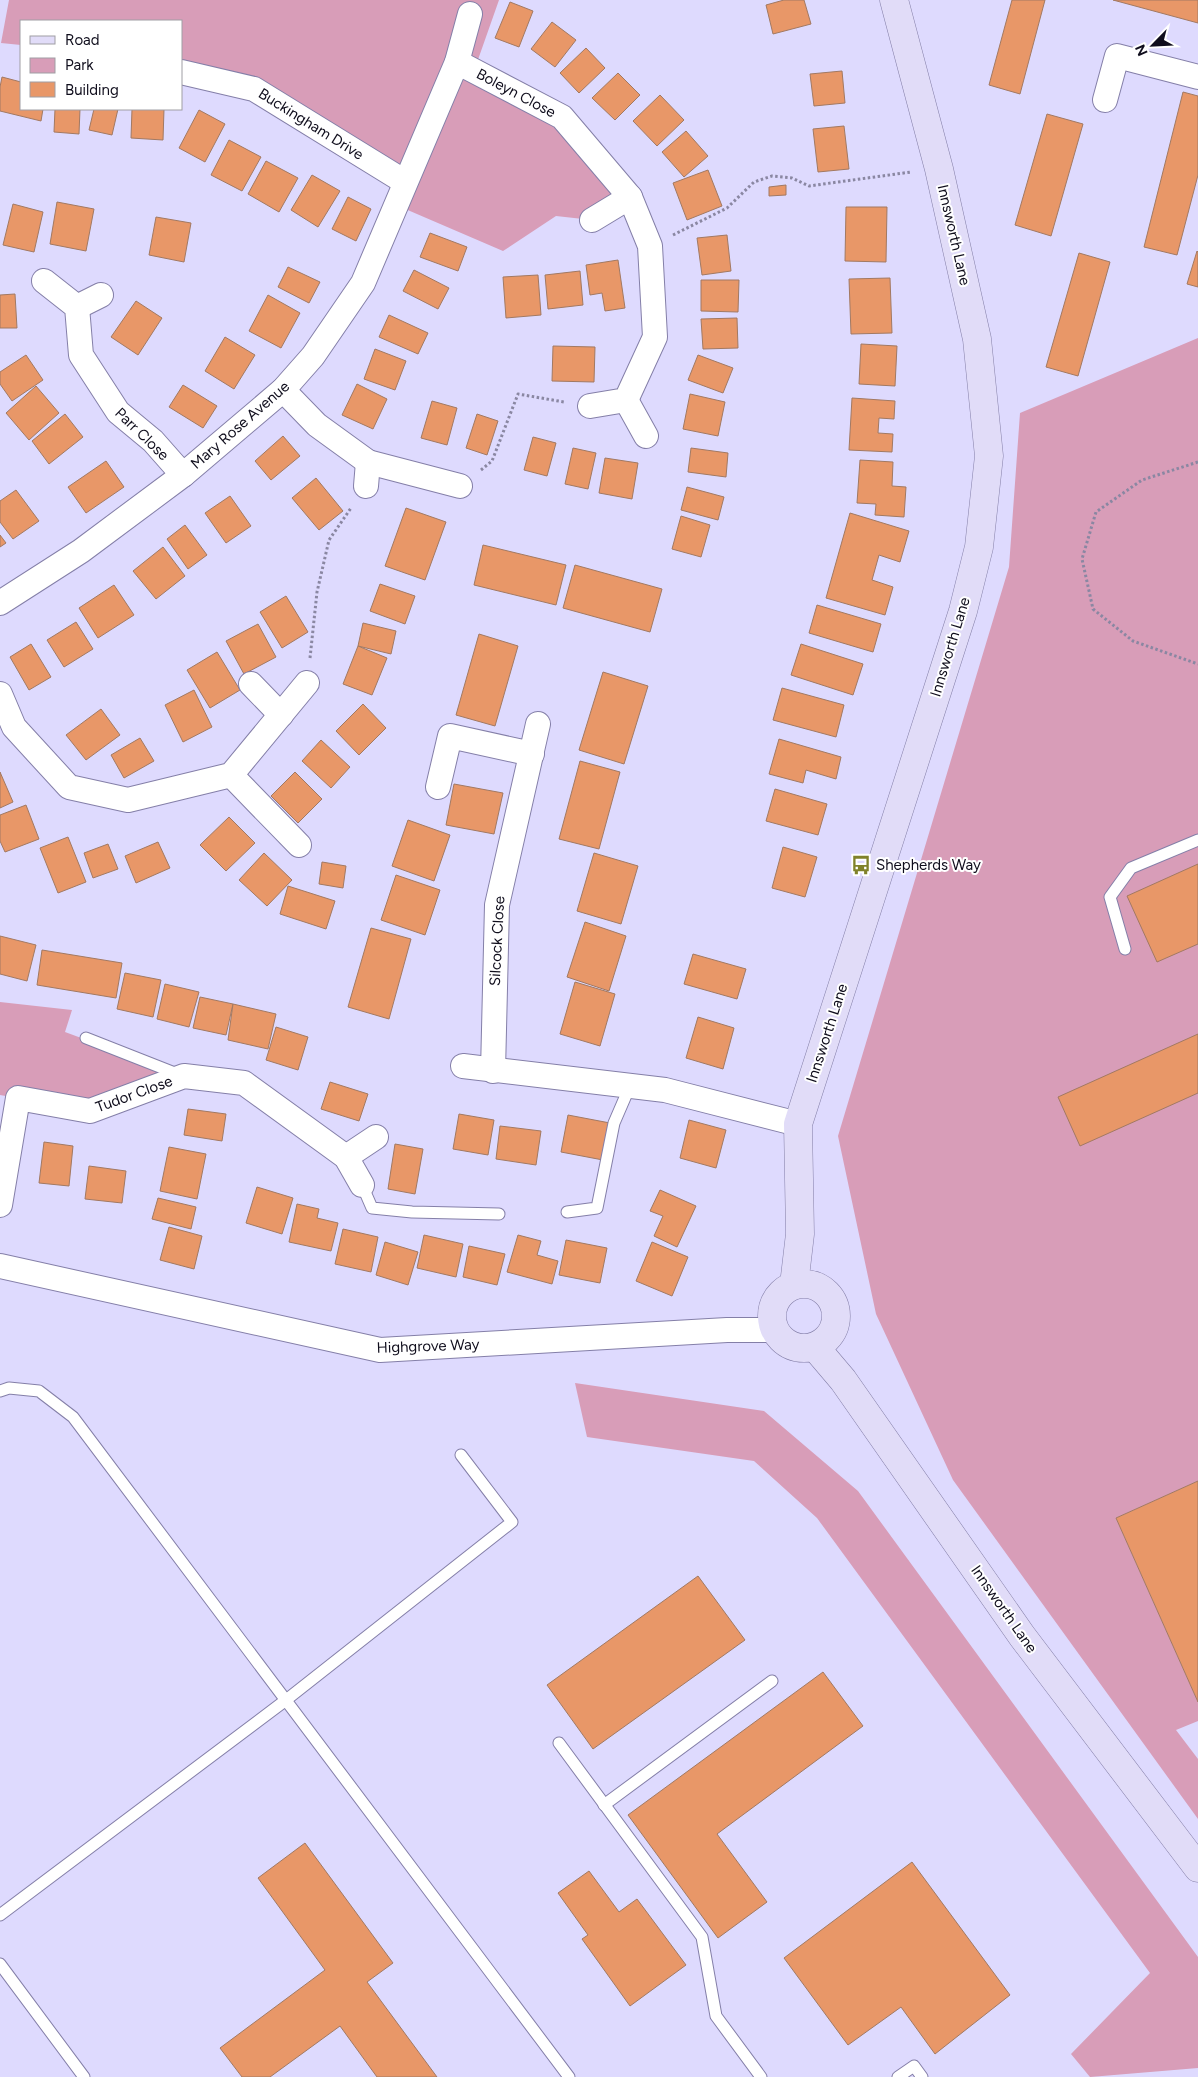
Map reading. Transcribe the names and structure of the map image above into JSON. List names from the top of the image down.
{
  "streets": {
    "street": [
      "Boleyn Close",
      "Buckingham Drive",
      "Innsworth Lane",
      "Mary Rose Avenue",
      "Parr Close",
      "Silcock Close",
      "Tudor Close",
      "Highgrove Way"
    ]
  },
  "crossings": [
    ["Boleyn Close", "Mary Rose Avenue"],
    ["Buckingham Drive", "Mary Rose Avenue"],
    ["Innsworth Lane", "Highgrove Way"],
    ["Mary Rose Avenue", "Parr Close"]
  ],
  "places": {
    "bus stop": ["Shepherds Way"]
  },
  "legend": ["Road", "Park", "Building"],
  "north": "bottom left"
}
